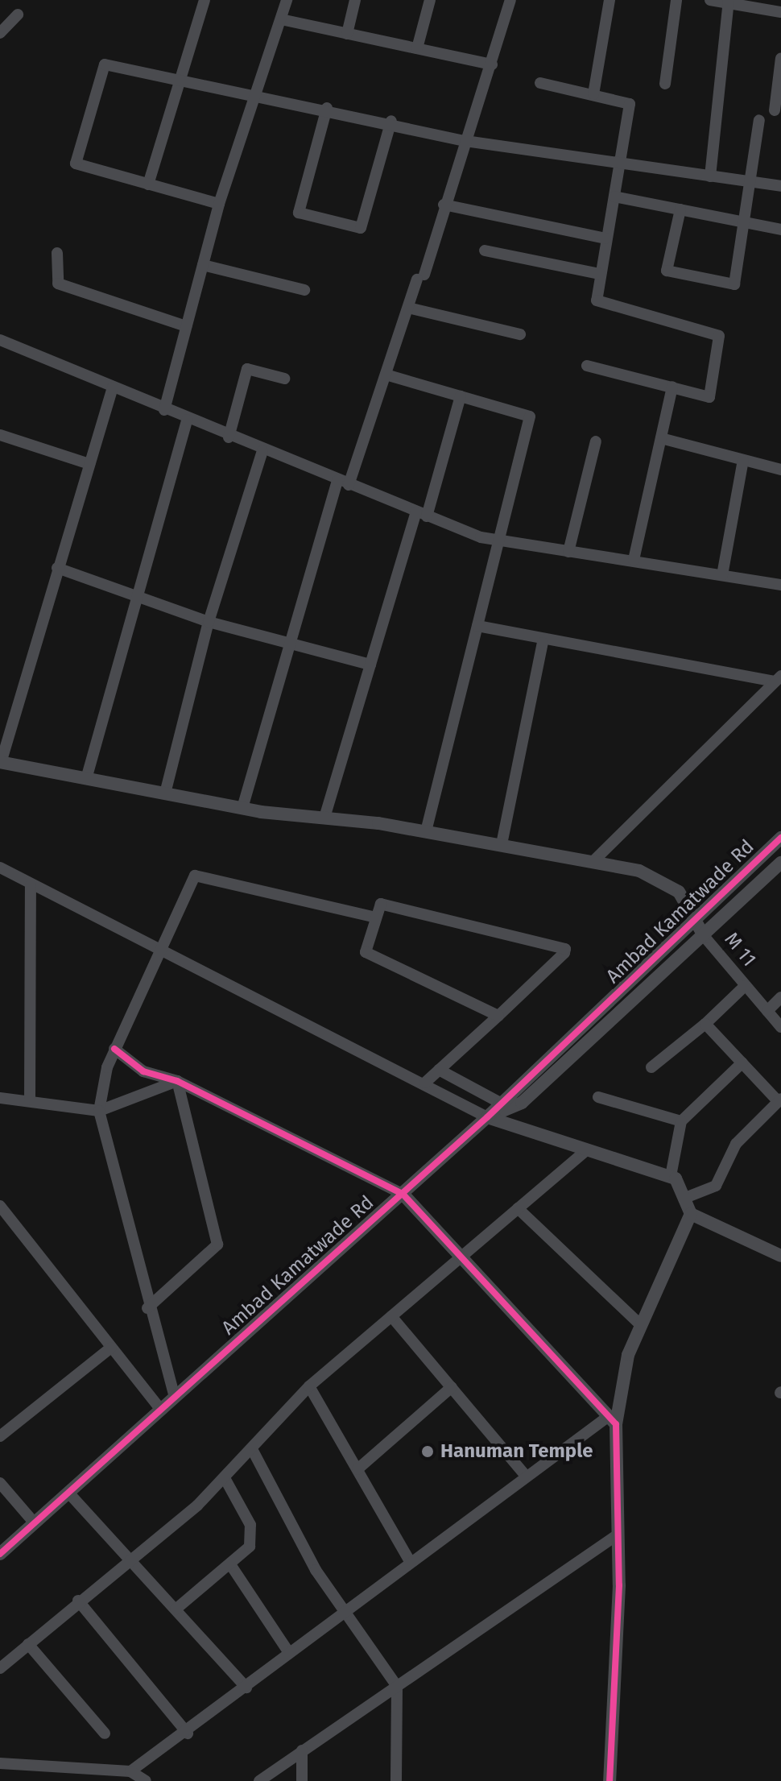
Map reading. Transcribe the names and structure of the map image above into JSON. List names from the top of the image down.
{
  "streets": {
    "street": ["Ambad Kamatwade Rd", "M 11"]
  },
  "crossings": [
    ["Ambad Kamatwade Rd", "M 11"]
  ],
  "places": ["Hanuman Temple"]
}
